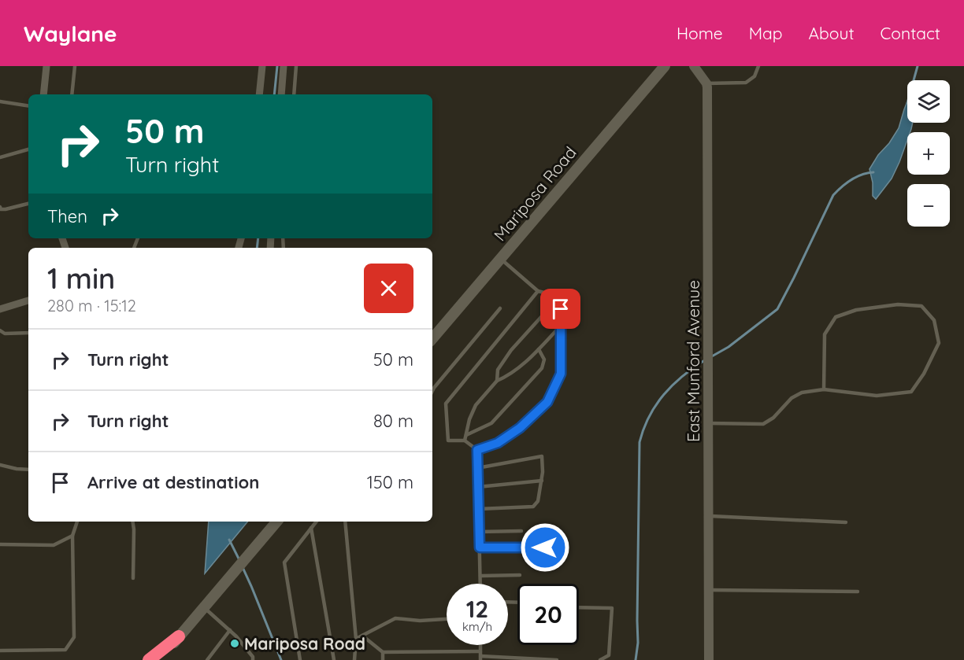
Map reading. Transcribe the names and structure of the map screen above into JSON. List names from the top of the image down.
{
  "streets": {
    "main road": ["Mariposa Road"],
    "street": ["East Munford Avenue"]
  },
  "places": ["Mariposa Road"],
  "page": {
    "header": "Waylane",
    "nav": [
      "Home",
      "Map",
      "About",
      "Contact"
    ],
    "map_buttons": ["+", "−"],
    "turn": ["50 m", "Turn right"],
    "then": "Then",
    "heading": ["1 min", "280 m · 15:12"],
    "list": [
      {
        "name": "Turn right",
        "value": "50 m"
      },
      {
        "name": "Turn right",
        "value": "80 m"
      },
      {
        "name": "Arrive at destination",
        "value": "150 m"
      }
    ],
    "speed": "12 km/h",
    "limit": "20"
  }
}
